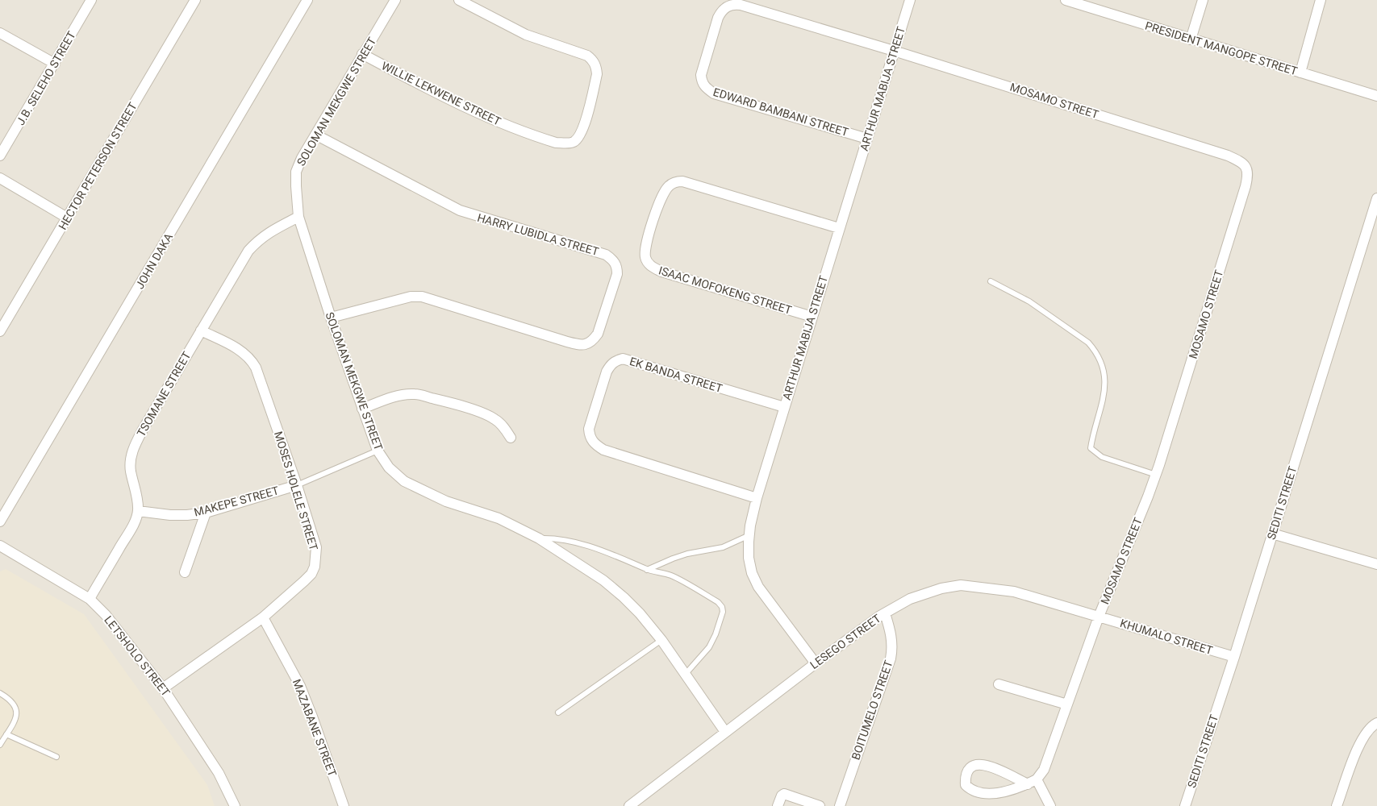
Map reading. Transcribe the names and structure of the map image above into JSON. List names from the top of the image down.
{
  "streets": {
    "street": [
      "PRESIDENT MANGOPE STREET",
      "J.B. SELEHO STREET",
      "ARTHUR MABIJA STREET",
      "WILLIE LEKWENE STREET",
      "MOSAMO STREET",
      "SOLOMAN MEKGWE STREET",
      "EDWARD BAMBANI STREET",
      "HECTOR PETERSON STREET",
      "HARRY LUBIDLA STREET",
      "JOHN DAKA",
      "ISAAC MOFOKENG STREET",
      "EK BANDA STREET",
      "TSOMANE STREET",
      "MOSES HOLELE STREET",
      "MAKEPE STREET",
      "SEDITI STREET",
      "KHUMALO STREET",
      "LESEGO STREET",
      "LETSHOLO STREET",
      "BOITUMELO STREET",
      "MAZABANE STREET"
    ]
  },
  "crossings": [
    ["ARTHUR MABIJA STREET", "MOSAMO STREET"],
    ["ARTHUR MABIJA STREET", "EDWARD BAMBANI STREET"],
    ["ARTHUR MABIJA STREET", "ISAAC MOFOKENG STREET"],
    ["ARTHUR MABIJA STREET", "EK BANDA STREET"],
    ["ARTHUR MABIJA STREET", "LESEGO STREET"],
    ["WILLIE LEKWENE STREET", "SOLOMAN MEKGWE STREET"],
    ["MOSAMO STREET", "EDWARD BAMBANI STREET"],
    ["MOSAMO STREET", "KHUMALO STREET"],
    ["MOSAMO STREET", "LESEGO STREET"],
    ["SOLOMAN MEKGWE STREET", "HARRY LUBIDLA STREET"],
    ["SOLOMAN MEKGWE STREET", "TSOMANE STREET"],
    ["SOLOMAN MEKGWE STREET", "LESEGO STREET"],
    ["TSOMANE STREET", "MOSES HOLELE STREET"],
    ["TSOMANE STREET", "MAKEPE STREET"],
    ["TSOMANE STREET", "LETSHOLO STREET"],
    ["MOSES HOLELE STREET", "MAKEPE STREET"],
    ["MOSES HOLELE STREET", "LETSHOLO STREET"],
    ["MOSES HOLELE STREET", "MAZABANE STREET"],
    ["SEDITI STREET", "KHUMALO STREET"],
    ["KHUMALO STREET", "LESEGO STREET"],
    ["LESEGO STREET", "BOITUMELO STREET"]
  ]
}
